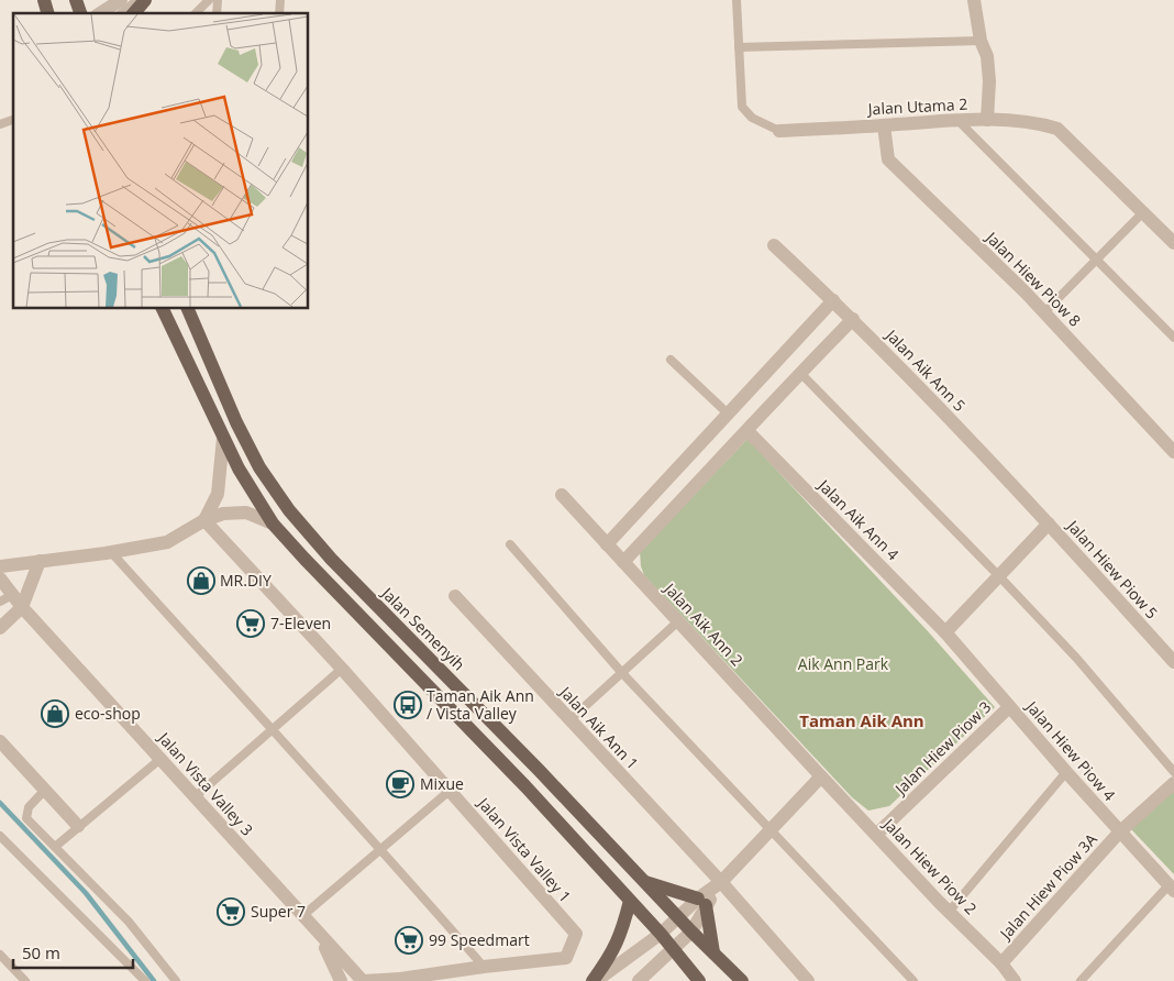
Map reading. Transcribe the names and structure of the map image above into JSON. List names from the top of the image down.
{
  "streets": {
    "main road": ["Jalan Semenyih"],
    "street": [
      "Jalan Utama 2",
      "Jalan Hiew Piow 8",
      "Jalan Aik Ann 5",
      "Jalan Aik Ann 4",
      "Jalan Hiew Piow 5",
      "Jalan Aik Ann 2",
      "Jalan Aik Ann 1",
      "Jalan Hiew Piow 3",
      "Jalan Hiew Piow 4",
      "Jalan Vista Valley 3",
      "Jalan Vista Valley 1",
      "Jalan Hiew Piow 2",
      "Jalan Hiew Piow 3A"
    ]
  },
  "crossings": [
    ["Jalan Utama 2", "Jalan Hiew Piow 8"],
    ["Jalan Aik Ann 5", "Jalan Hiew Piow 5"],
    ["Jalan Aik Ann 4", "Jalan Hiew Piow 4"],
    ["Jalan Aik Ann 2", "Jalan Hiew Piow 2"],
    ["Jalan Hiew Piow 3", "Jalan Hiew Piow 4"],
    ["Jalan Hiew Piow 3", "Jalan Hiew Piow 2"],
    ["Jalan Hiew Piow 4", "Jalan Hiew Piow 3A"],
    ["Jalan Vista Valley 3", "Jalan Vista Valley 1"],
    ["Jalan Hiew Piow 2", "Jalan Hiew Piow 3A"]
  ],
  "districts": ["Taman Aik Ann"],
  "parks": ["Aik Ann Park"],
  "places": {
    "shop": ["MR.DIY", "eco-shop"],
    "supermarket": ["7-Eleven", "Super 7", "99 Speedmart"],
    "bus stop": ["Taman Aik Ann / Vista Valley"],
    "cafe": ["Mixue"]
  },
  "scale_bar": "50 m"
}
